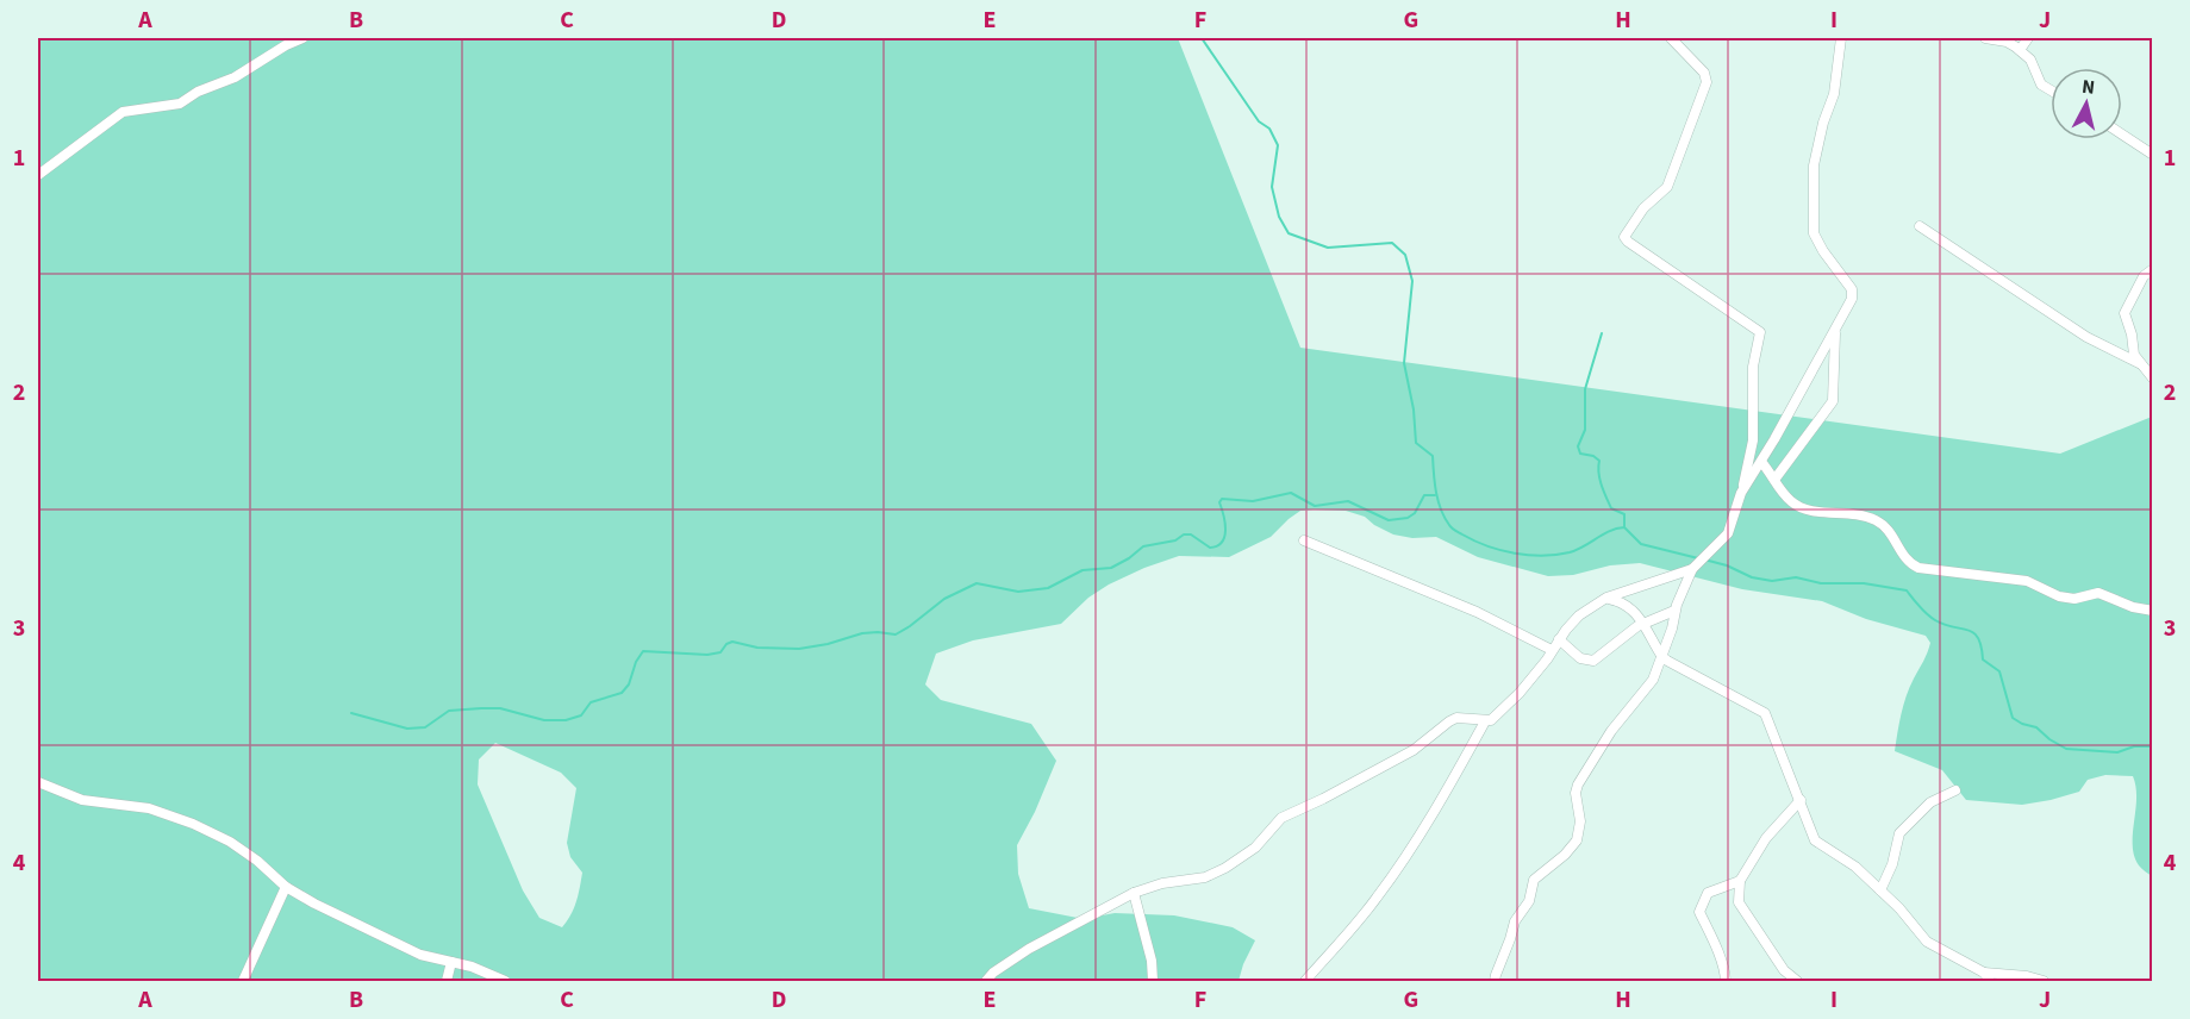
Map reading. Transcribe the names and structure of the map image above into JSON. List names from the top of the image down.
{
  "north": "top",
  "grid": {
    "columns": [
      "A",
      "B",
      "C",
      "D",
      "E",
      "F",
      "G",
      "H",
      "I",
      "J"
    ],
    "rows": [
      "1",
      "2",
      "3",
      "4"
    ]
  }
}
